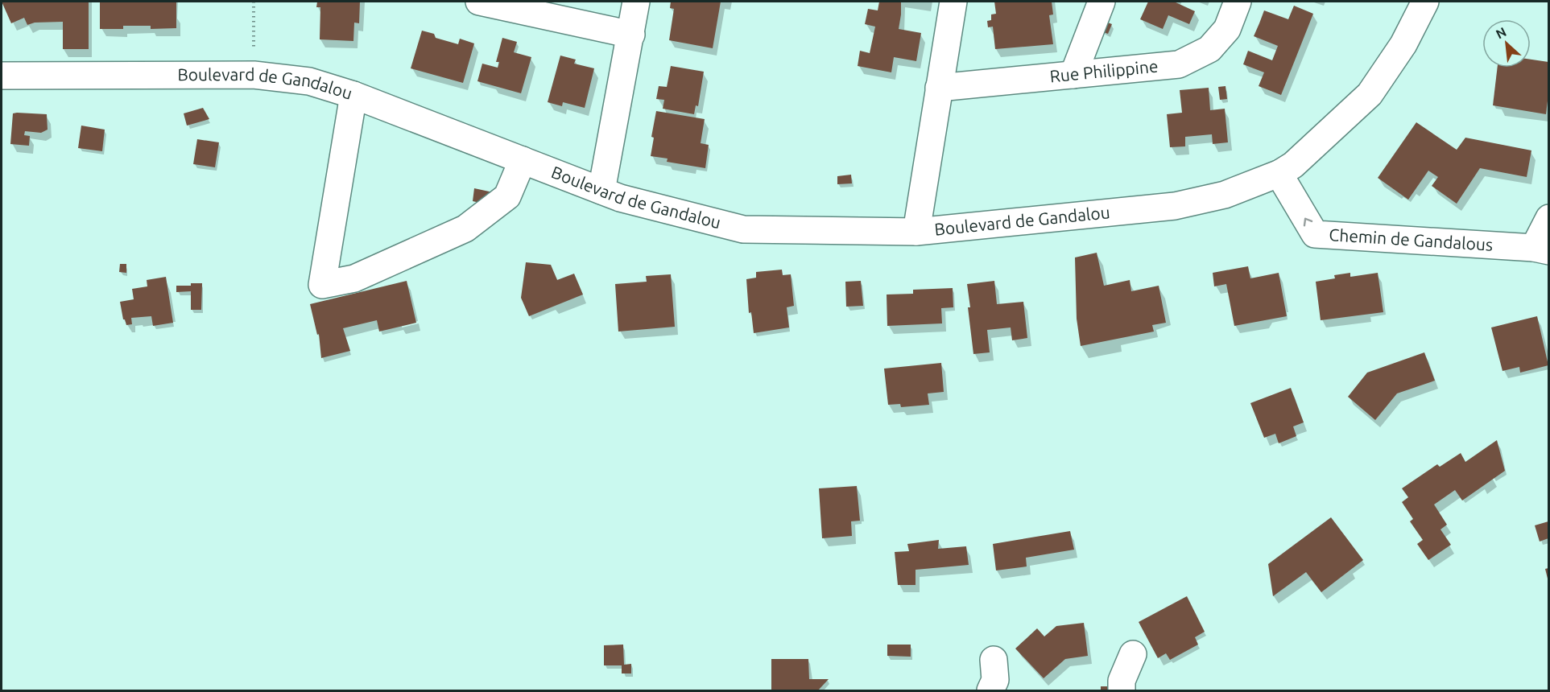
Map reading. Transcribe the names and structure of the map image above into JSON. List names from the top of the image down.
{
  "streets": {
    "street": ["Rue Philippine", "Boulevard de Gandalou", "Chemin de Gandalous"]
  },
  "crossings": [
    ["Boulevard de Gandalou", "Chemin de Gandalous"]
  ],
  "one_way": ["Chemin de Gandalous"],
  "north": "top left"
}
